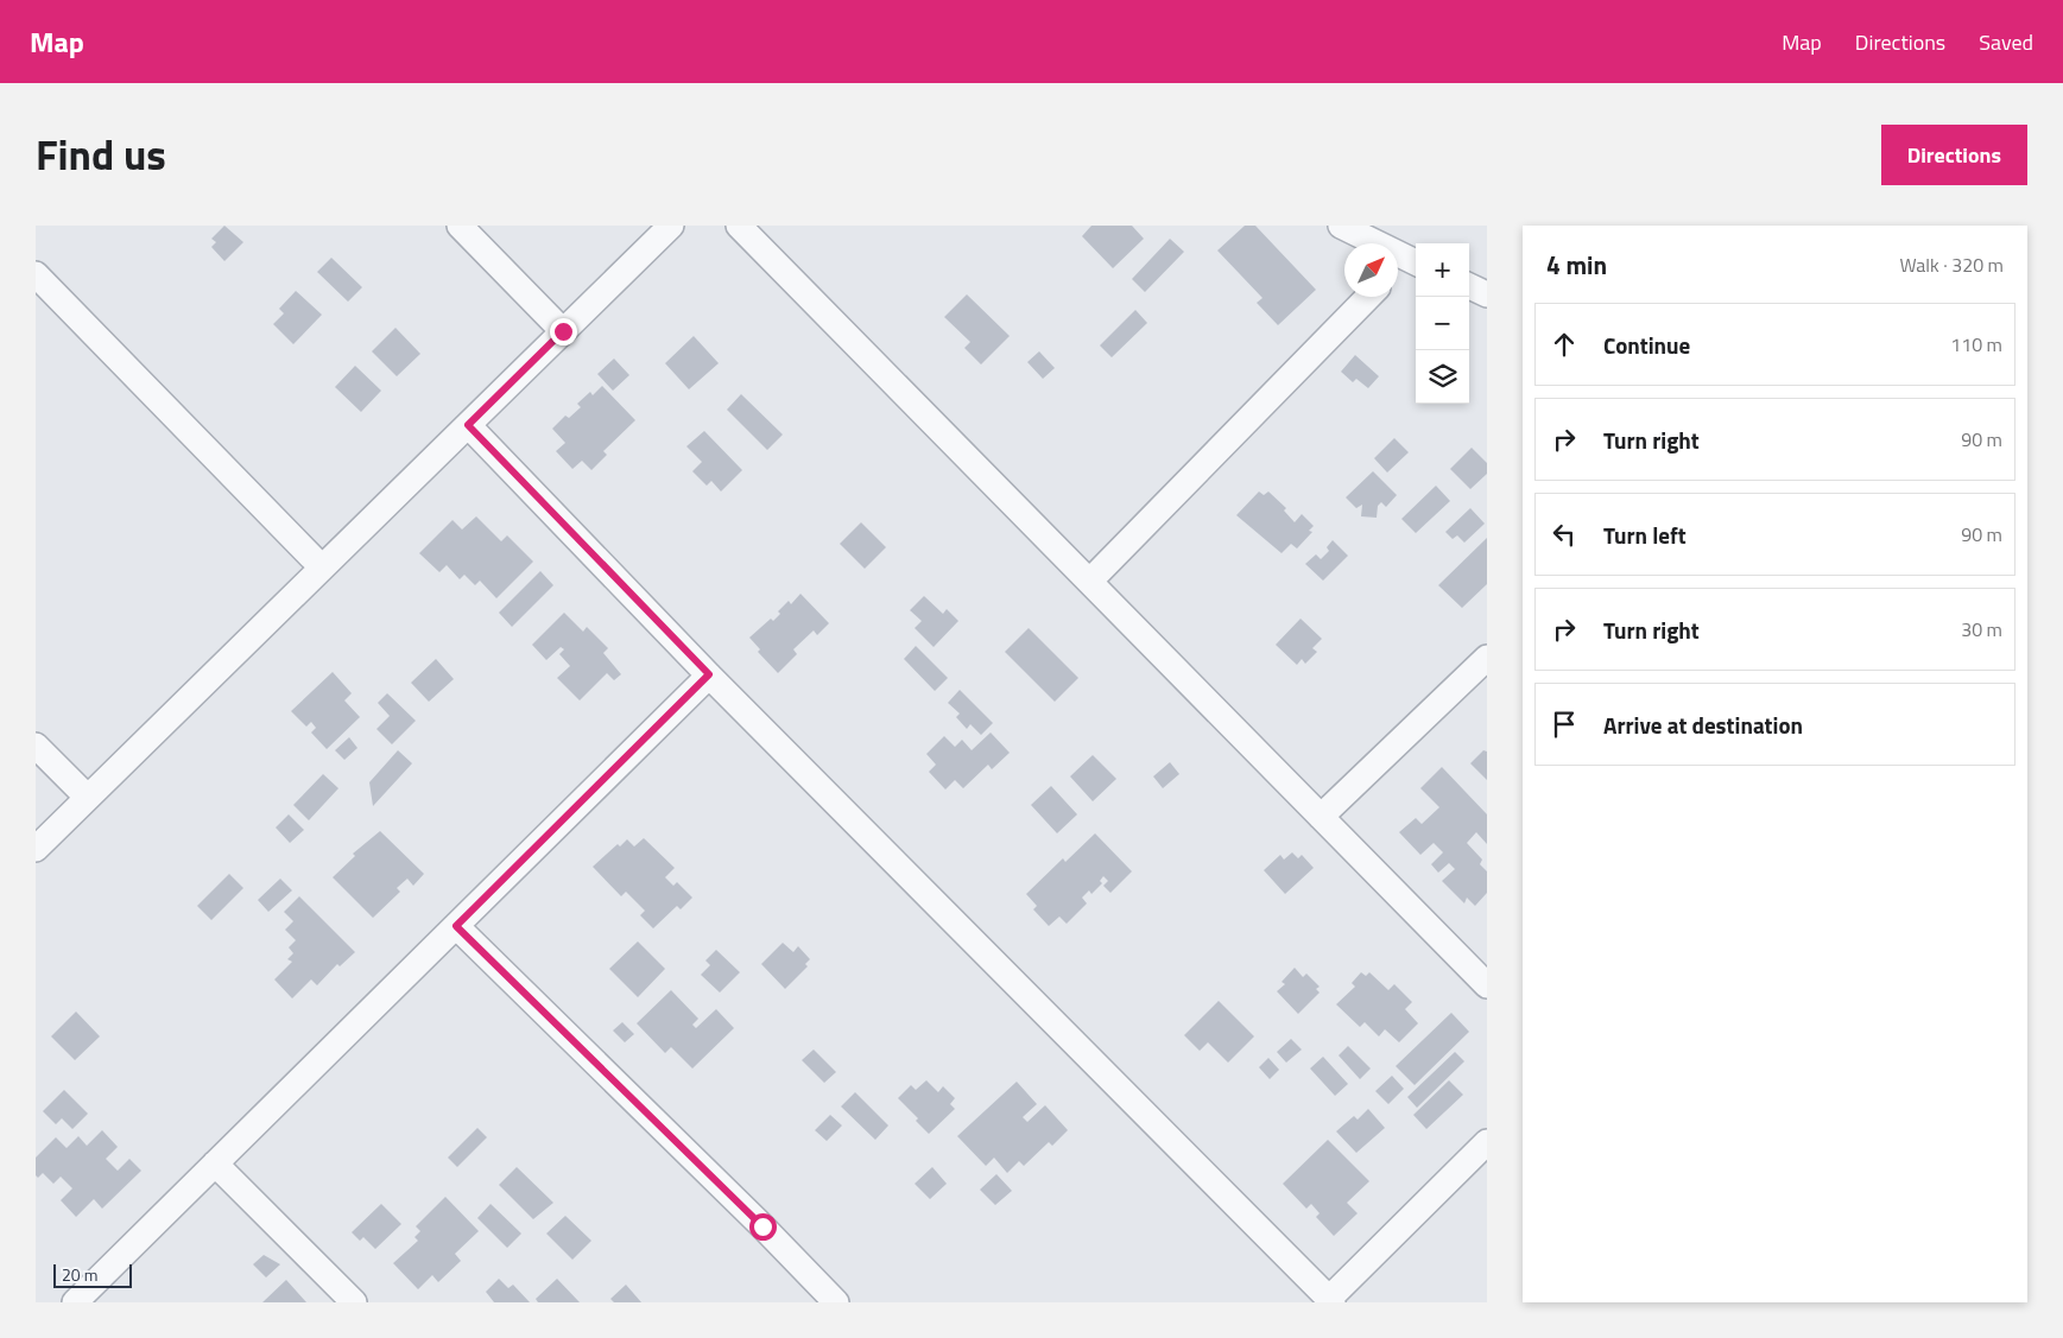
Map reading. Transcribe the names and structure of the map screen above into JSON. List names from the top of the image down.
{
  "scale_bar": "20 m",
  "north": "top right",
  "page": {
    "header": "Map",
    "nav": ["Map", "Directions", "Saved"],
    "title": "Find us",
    "buttons": "Directions",
    "heading": ["4 min", "Walk · 320 m"],
    "map_buttons": ["+", "−"],
    "list": [
      ["Continue", "110 m"],
      ["Turn right", "90 m"],
      ["Turn left", "90 m"],
      ["Turn right", "30 m"],
      "Arrive at destination"
    ],
    "scale": "20 m"
  }
}
